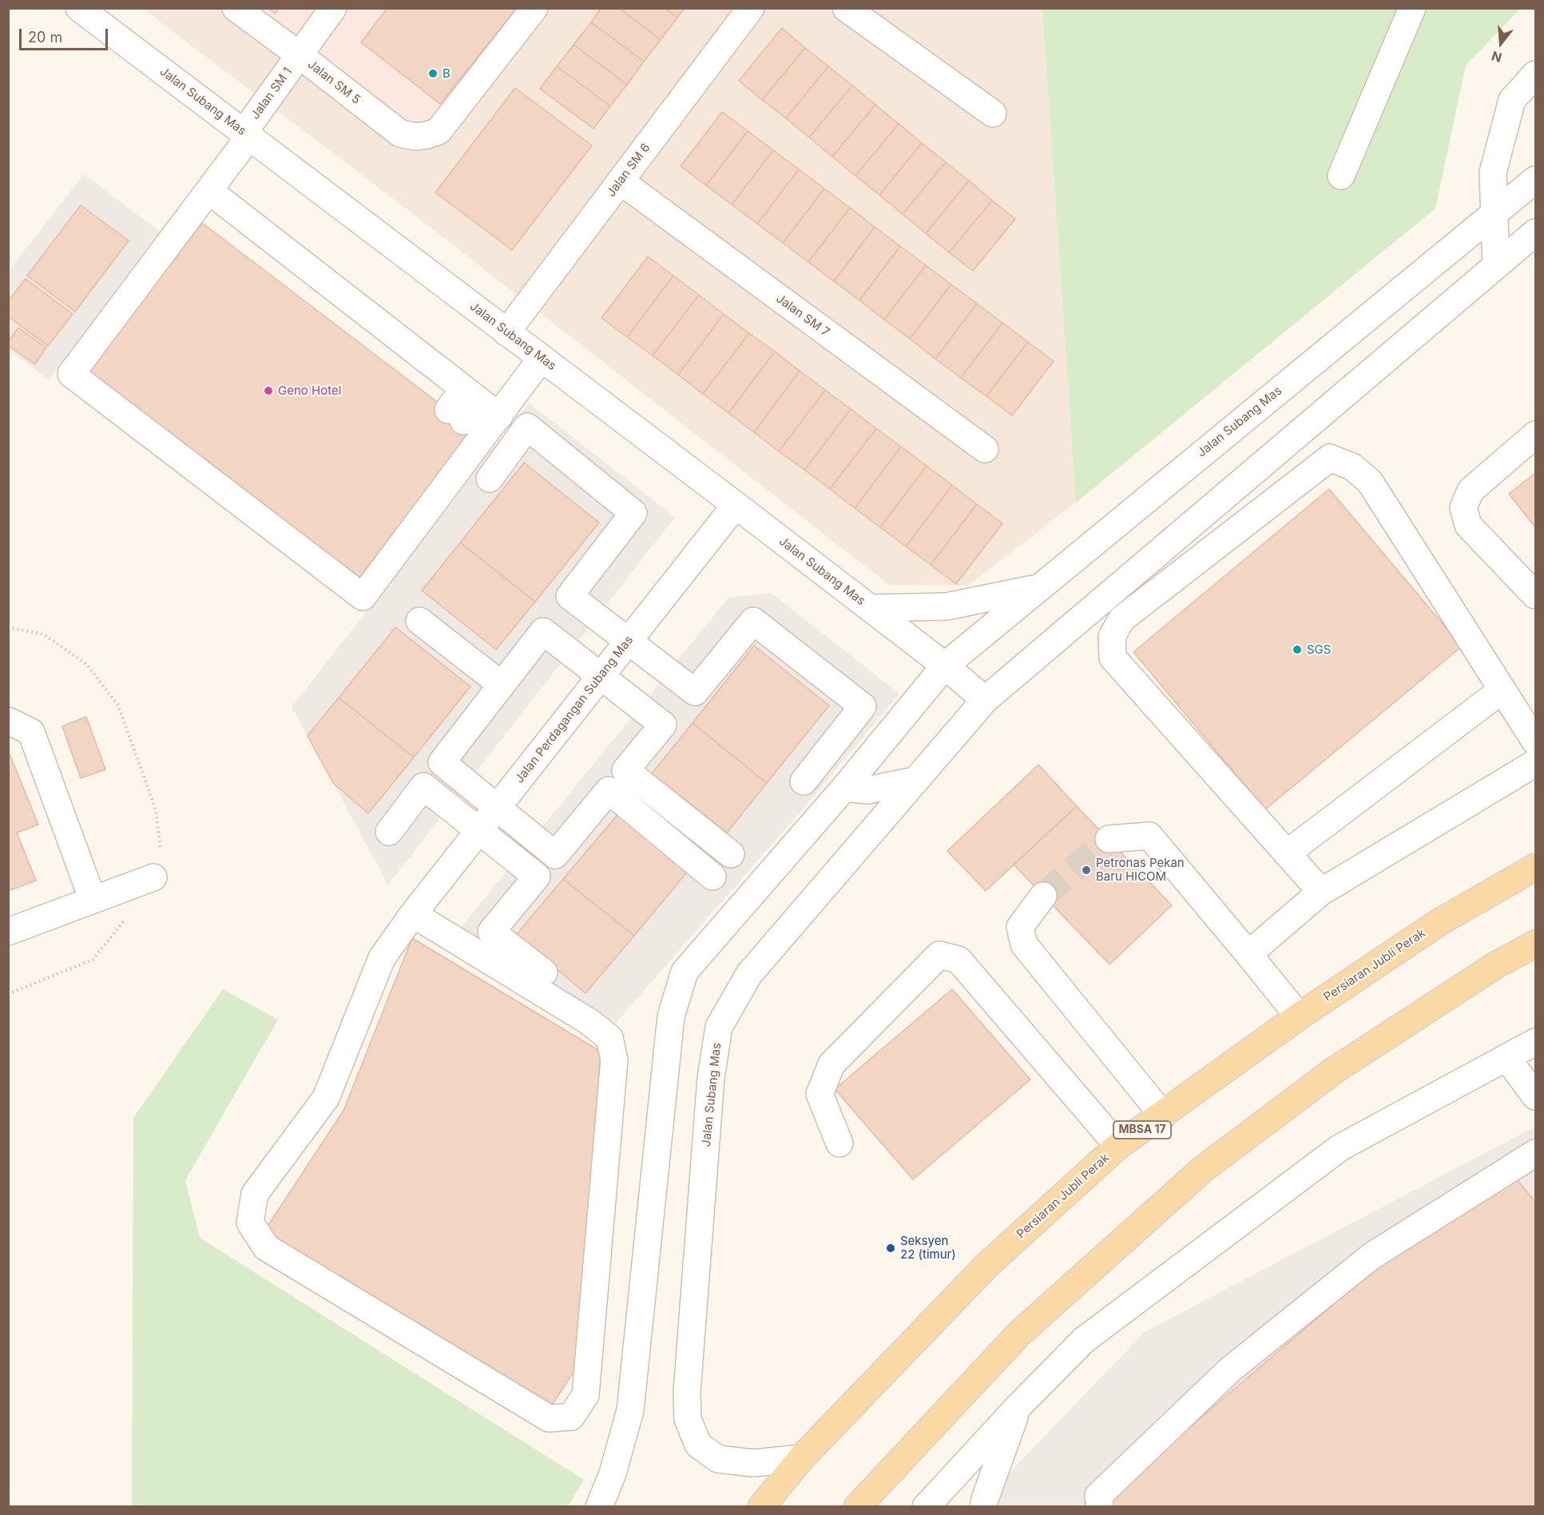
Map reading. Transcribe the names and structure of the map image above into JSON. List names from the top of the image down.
{
  "streets": {
    "main road": ["Persiaran Jubli Perak", "MBSA 17"],
    "street": [
      "Jalan SM 5",
      "Jalan SM 1",
      "Jalan Subang Mas",
      "Jalan SM 6",
      "Jalan SM 7",
      "Jalan Perdagangan Subang Mas"
    ]
  },
  "crossings": [
    ["Jalan SM 5", "Jalan SM 1"],
    ["Jalan SM 1", "Jalan Subang Mas"],
    ["Jalan Subang Mas", "Jalan SM 6"],
    ["Jalan Subang Mas", "Jalan Perdagangan Subang Mas"],
    ["Jalan Subang Mas", "Persiaran Jubli Perak"],
    ["Jalan SM 6", "Jalan SM 7"]
  ],
  "places": [
    "B",
    "Geno Hotel",
    "SGS",
    "Petronas Pekan Baru HICOM",
    "Seksyen 22 (timur)"
  ],
  "scale_bar": "20 m",
  "north": "bottom"
}
